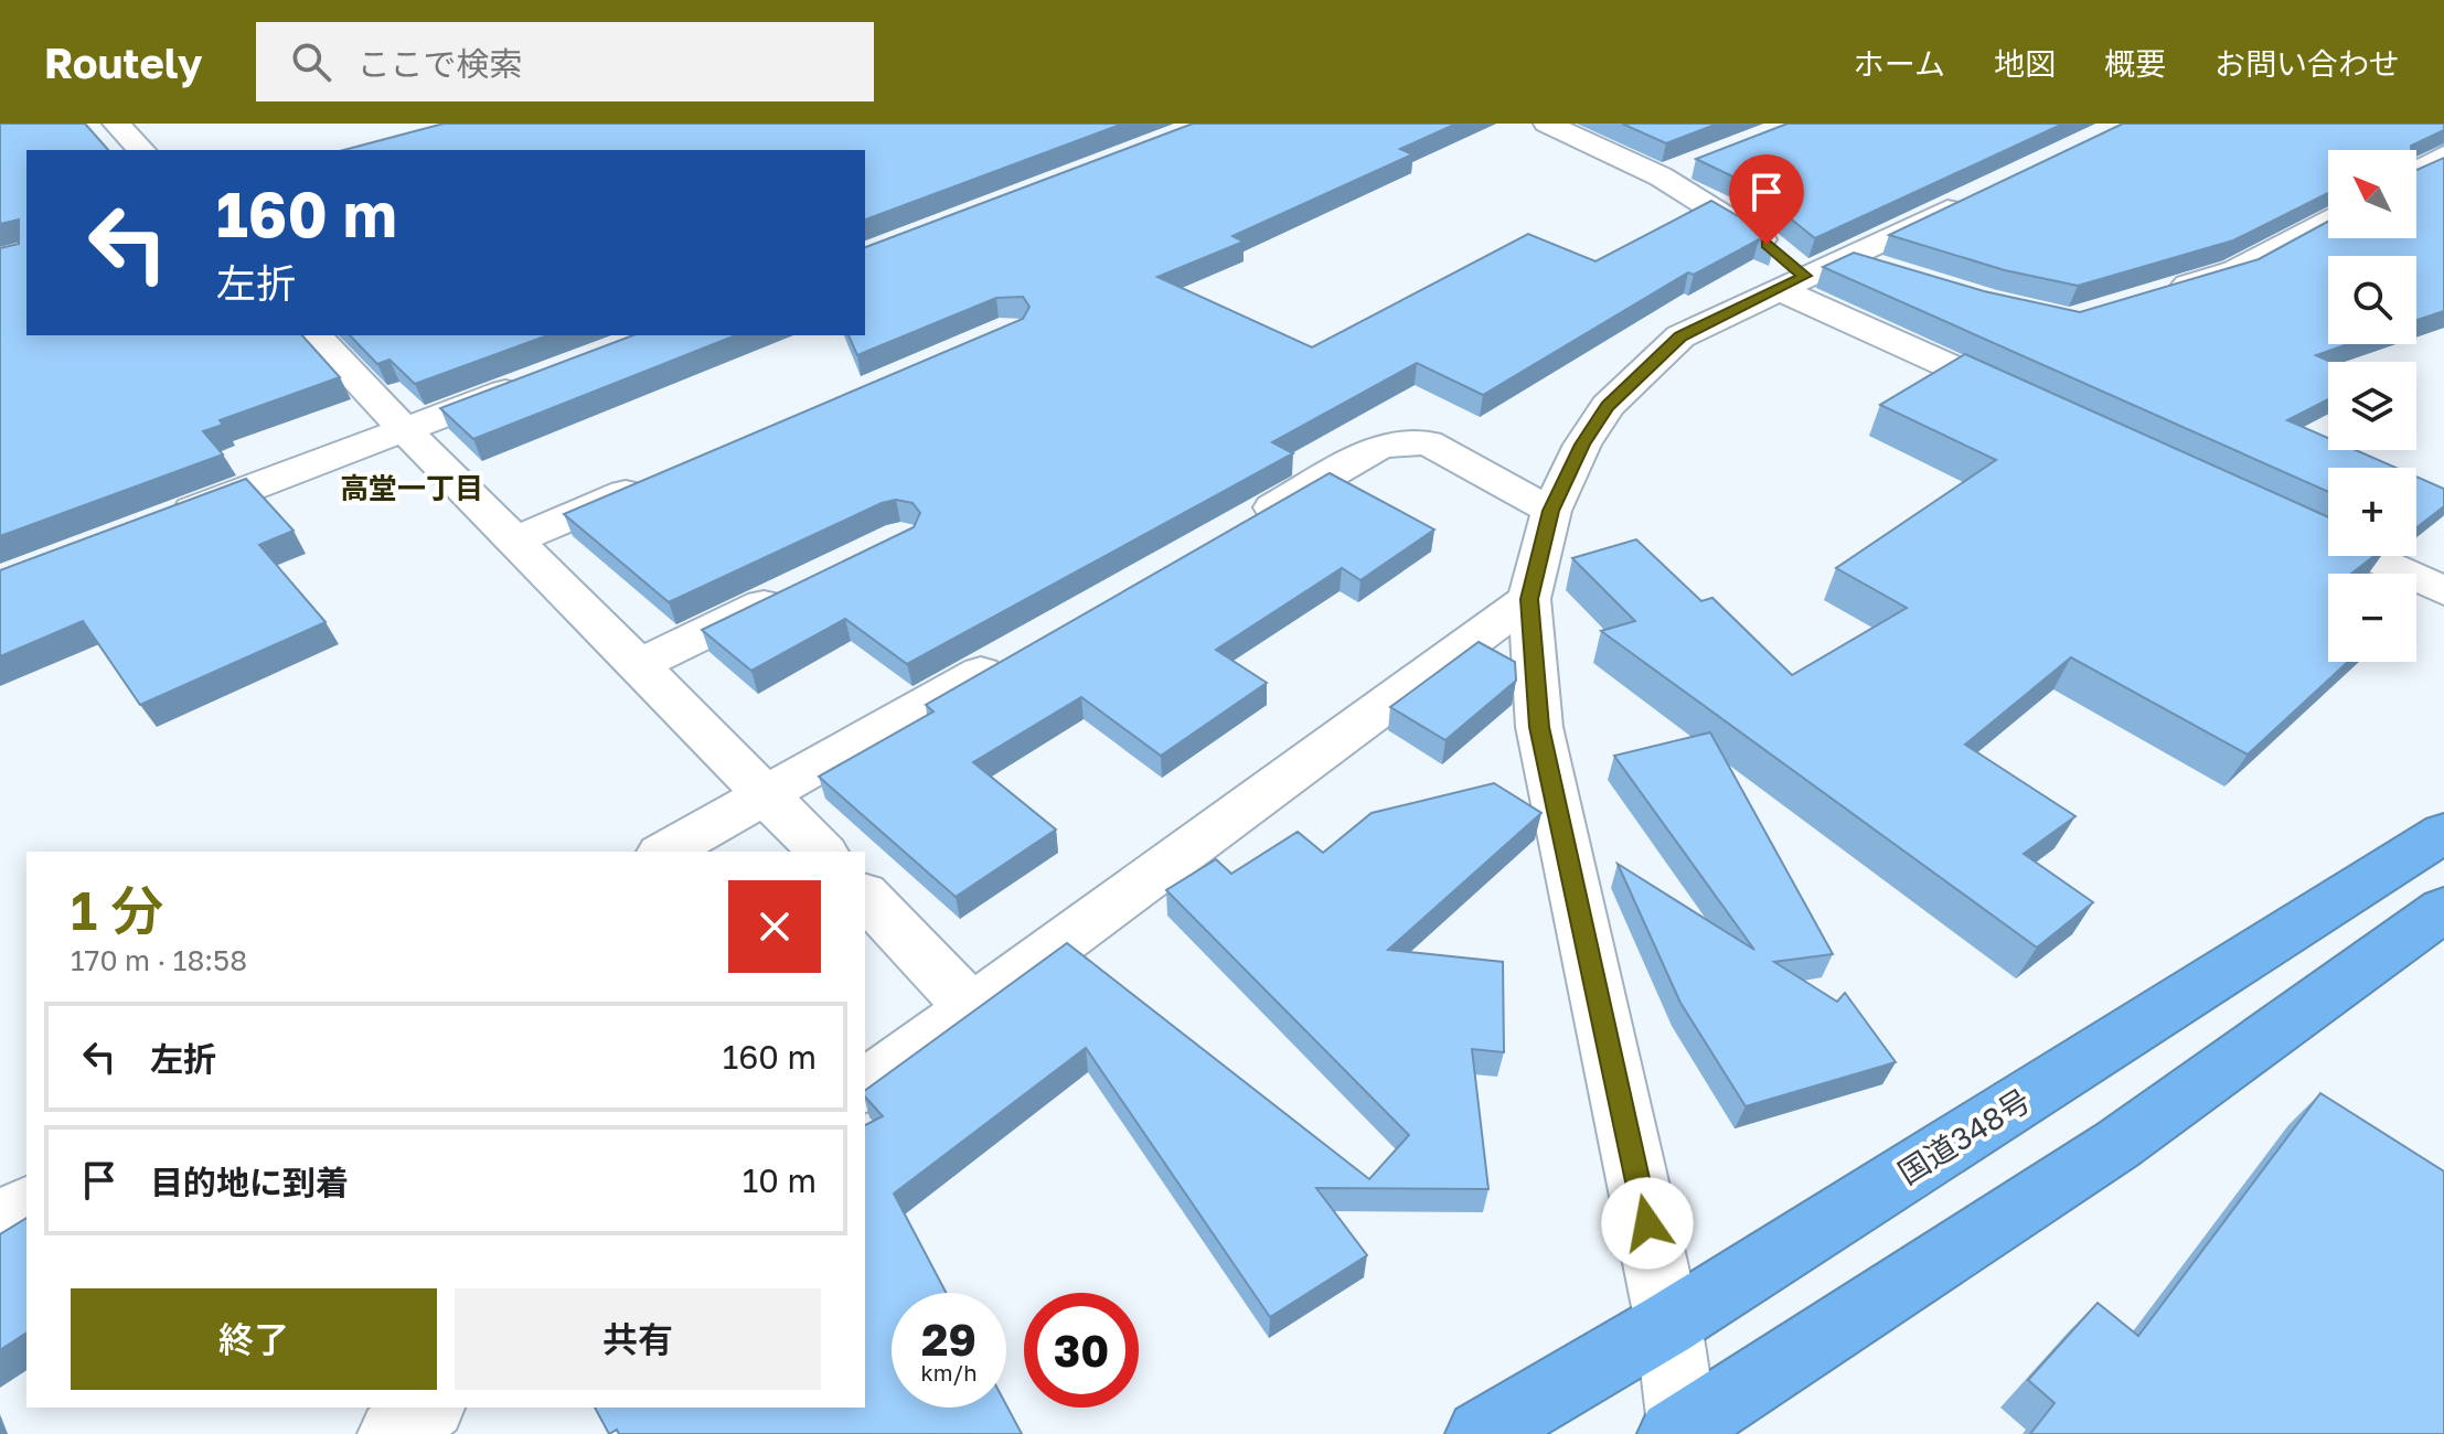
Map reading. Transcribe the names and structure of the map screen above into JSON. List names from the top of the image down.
{
  "streets": {
    "highway": ["国道348号"]
  },
  "districts": ["高堂一丁目"],
  "north": "top left",
  "page": {
    "header": "Routely",
    "search": "ここで検索",
    "nav": [
      "ホーム",
      "地図",
      "概要",
      "お問い合わせ"
    ],
    "map_buttons": ["+", "−"],
    "turn": ["160 m", "左折"],
    "heading": ["1 分", "170 m · 18:58"],
    "list": [
      {
        "name": "左折",
        "value": "160 m"
      },
      {
        "name": "目的地に到着",
        "value": "10 m"
      }
    ],
    "buttons": ["終了", "共有"],
    "speed": "29 km/h",
    "limit": "30"
  }
}
